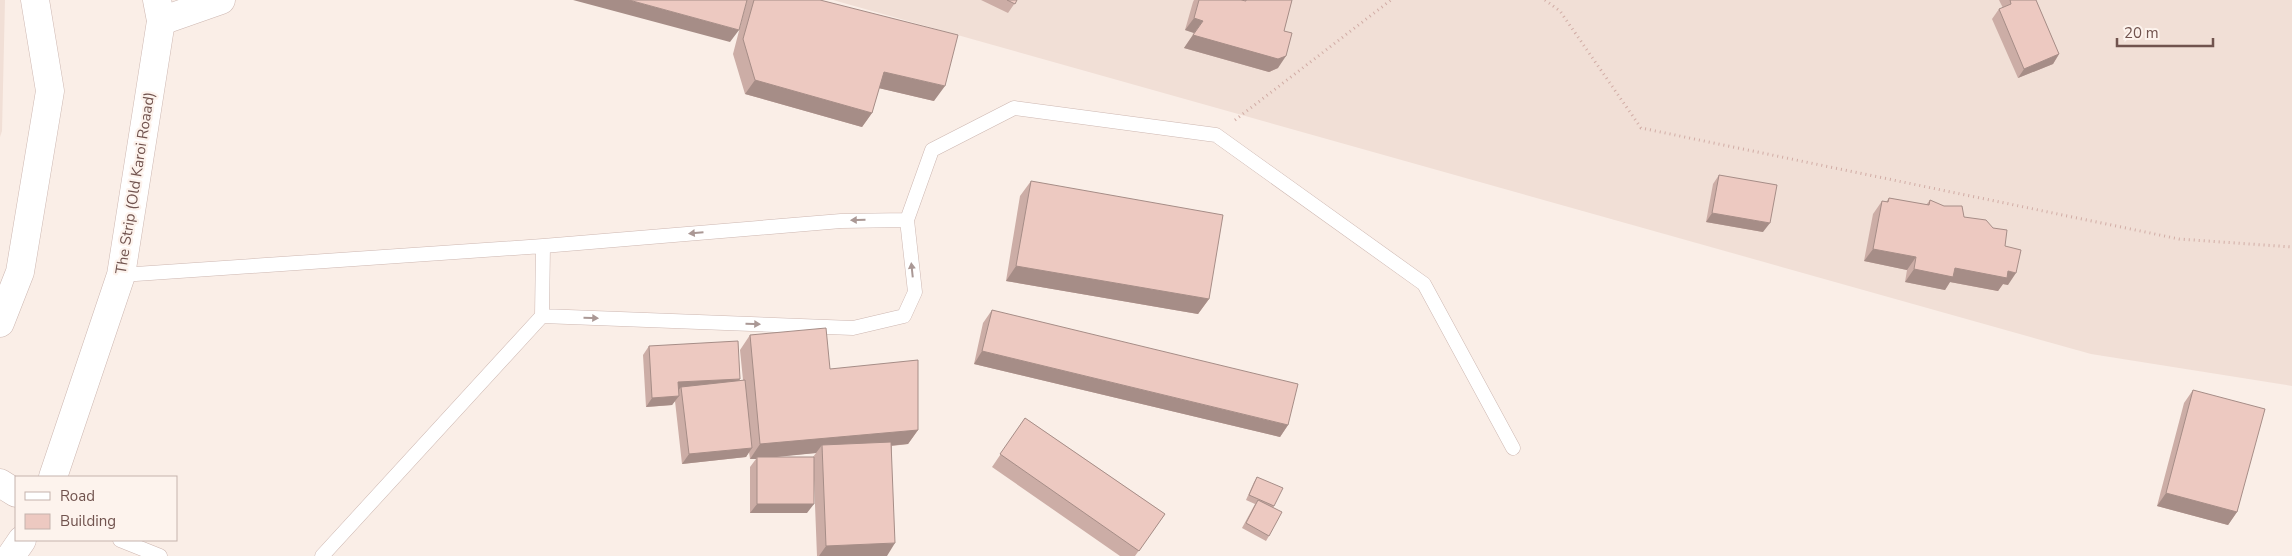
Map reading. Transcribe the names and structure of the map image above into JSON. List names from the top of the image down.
{
  "streets": {
    "street": ["The Strip (Old Karoi Roaad)"]
  },
  "legend": ["Road", "Building"],
  "scale_bar": "20 m"
}
